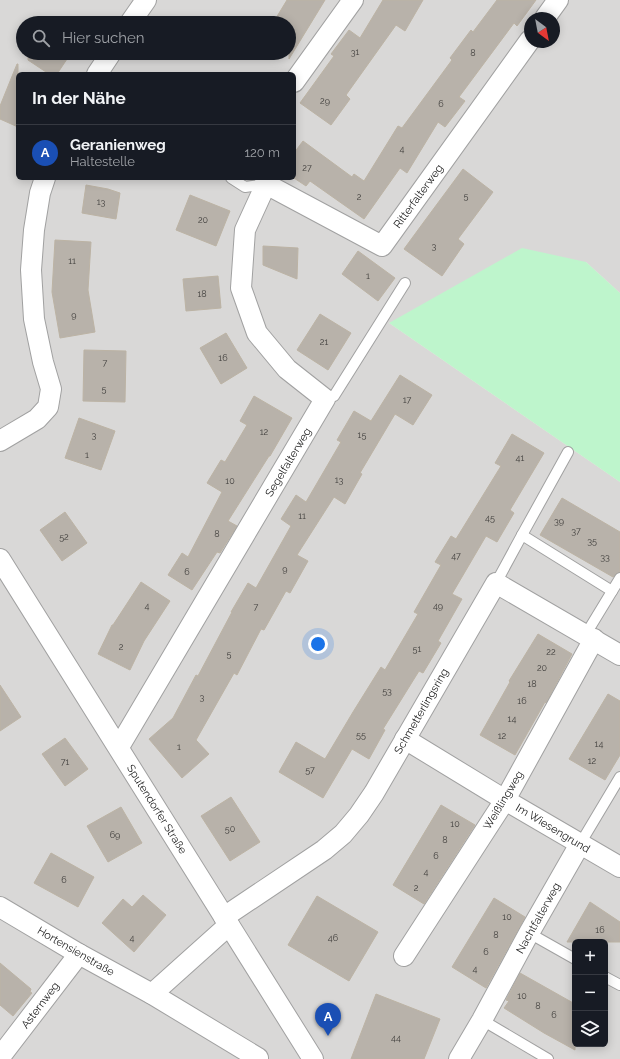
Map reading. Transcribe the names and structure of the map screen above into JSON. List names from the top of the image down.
{
  "streets": {
    "street": [
      "Ritterfalterweg",
      "Segelfalterweg",
      "Schmetterlingsring",
      "Weißlingweg",
      "Sputendorfer Straße",
      "Im Wiesengrund",
      "Nachtfalterweg",
      "Hortensienstraße",
      "Asternweg"
    ]
  },
  "crossings": [
    ["Segelfalterweg", "Sputendorfer Straße"],
    ["Schmetterlingsring", "Sputendorfer Straße"],
    ["Schmetterlingsring", "Im Wiesengrund"],
    ["Weißlingweg", "Im Wiesengrund"],
    ["Im Wiesengrund", "Nachtfalterweg"],
    ["Hortensienstraße", "Asternweg"]
  ],
  "house_numbers": [
    "31",
    "8",
    "29",
    "6",
    "4",
    "27",
    "5",
    "2",
    "13",
    "20",
    "3",
    "11",
    "1",
    "18",
    "9",
    "21",
    "16",
    "7",
    "5",
    "17",
    "12",
    "3",
    "15",
    "1",
    "41",
    "13",
    "10",
    "11",
    "45",
    "39",
    "37",
    "8",
    "52",
    "35",
    "47",
    "33",
    "9",
    "6",
    "4",
    "49",
    "7",
    "2",
    "51",
    "22",
    "5",
    "20",
    "18",
    "53",
    "3",
    "16",
    "14",
    "55",
    "12",
    "14",
    "1",
    "12",
    "71",
    "57",
    "10",
    "50",
    "69",
    "8",
    "6",
    "4",
    "6",
    "2",
    "10",
    "16",
    "8",
    "4",
    "46",
    "6",
    "4",
    "10",
    "8",
    "6",
    "44"
  ],
  "north": "bottom right",
  "page": {
    "search": "Hier suchen",
    "heading": "In der Nähe",
    "list": [
      {
        "mark": "A",
        "name": "Geranienweg",
        "note": "Haltestelle",
        "value": "120 m"
      }
    ],
    "map_buttons": ["+", "−"],
    "pins": "A"
  }
}
